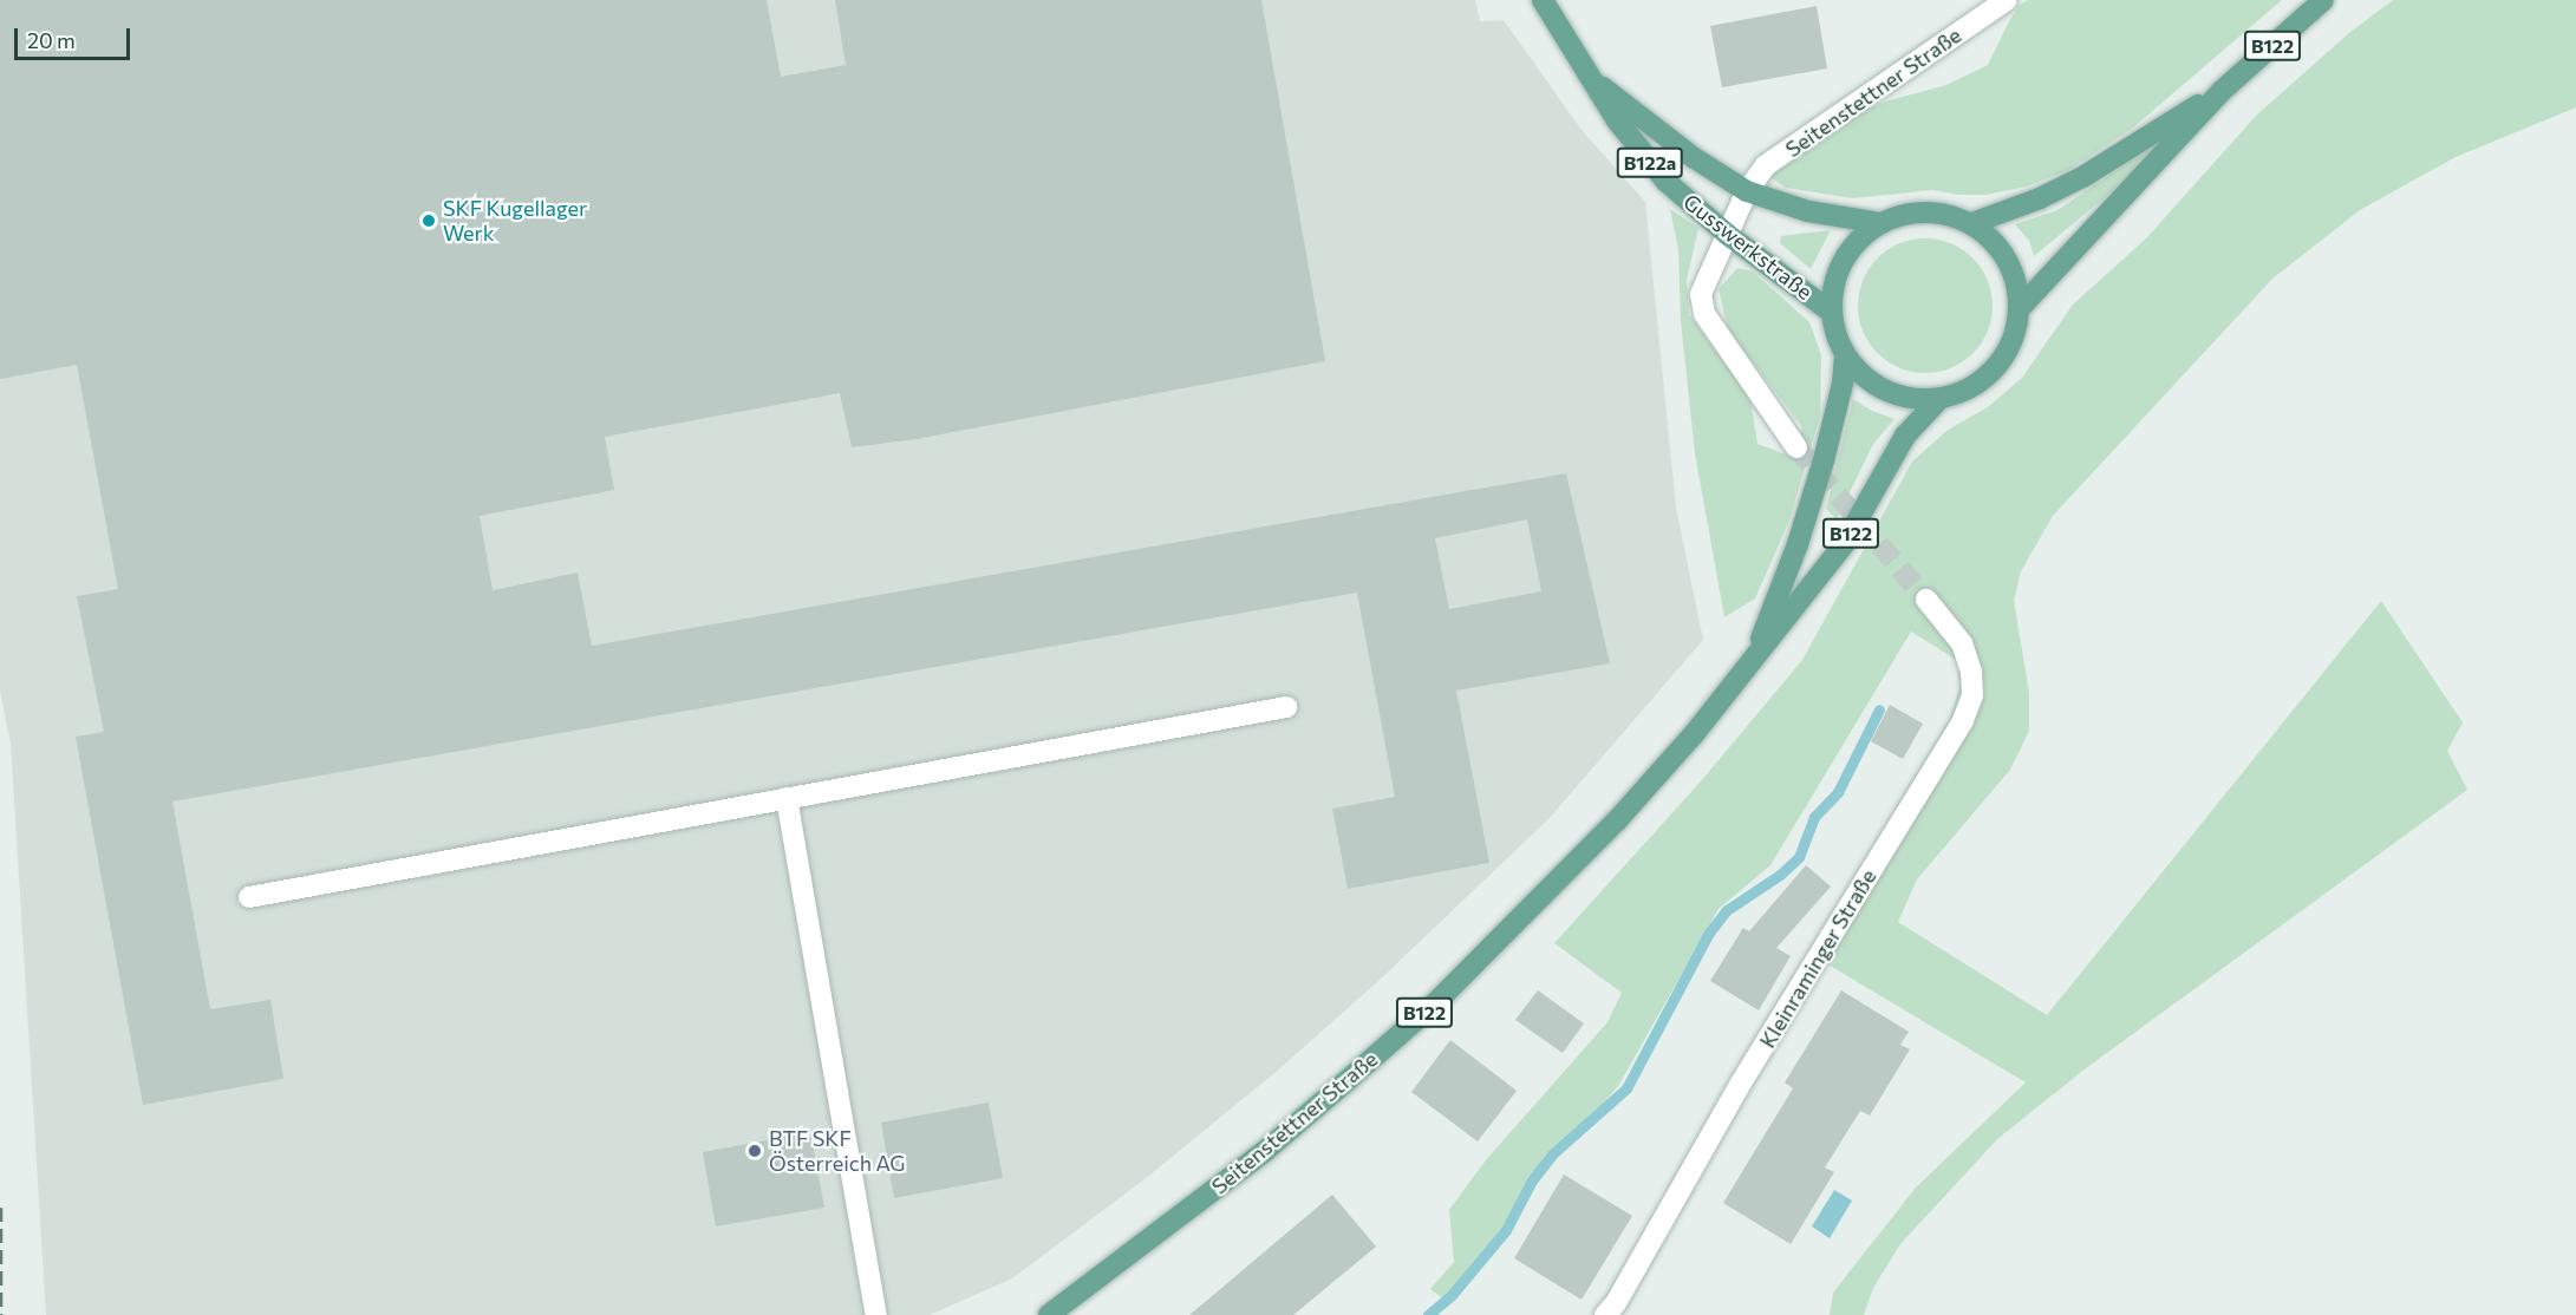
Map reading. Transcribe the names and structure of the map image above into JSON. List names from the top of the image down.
{
  "streets": {
    "main road": [
      "B122",
      "Seitenstettner Straße",
      "B122a",
      "Gusswerkstraße"
    ],
    "street": ["Kleinraminger Straße"]
  },
  "crossings": [
    ["B122", "Seitenstettner Straße"],
    ["B122", "Gusswerkstraße"],
    ["Seitenstettner Straße", "Gusswerkstraße"]
  ],
  "places": ["SKF Kugellager Werk", "BTF SKF Österreich AG"],
  "scale_bar": "20 m"
}
